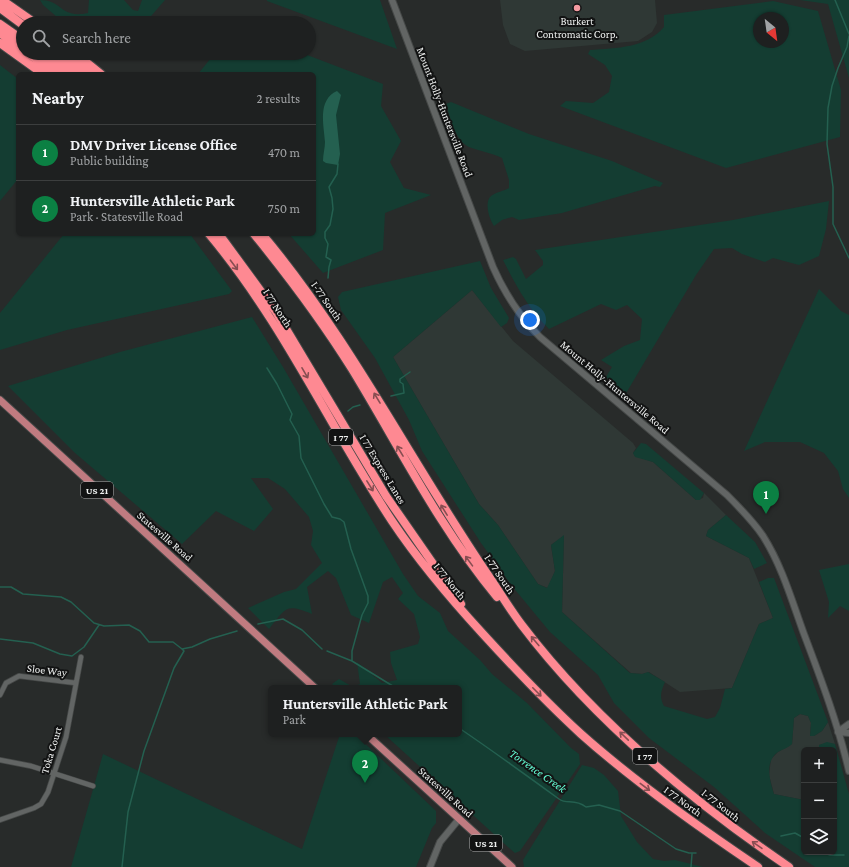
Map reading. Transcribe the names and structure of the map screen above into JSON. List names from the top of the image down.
{
  "streets": {
    "highway": [
      "I-77 South",
      "I 77 North",
      "I 77",
      "I 77 Express Lanes"
    ],
    "main road": ["Mount Holly-Huntersville Road", "US 21", "Statesville Road"],
    "street": ["Sloe Way", "Toka Court"]
  },
  "crossings": [
    ["I-77 South", "I 77"],
    ["I 77 North", "I 77 Express Lanes"],
    ["Sloe Way", "Toka Court"]
  ],
  "water": ["Torrence Creek"],
  "places": ["Burkert Contromatic Corp."],
  "north": "bottom right",
  "page": {
    "search": "Search here",
    "heading": ["Nearby", "2 results"],
    "list": [
      {
        "mark": "1",
        "name": "DMV Driver License Office",
        "note": "Public building",
        "value": "470 m"
      },
      {
        "mark": "2",
        "name": "Huntersville Athletic Park",
        "note": "Park · Statesville Road",
        "value": "750 m"
      }
    ],
    "pins": ["1", "2"],
    "popup": ["Huntersville Athletic Park", "Park"],
    "map_buttons": ["+", "−"]
  }
}
